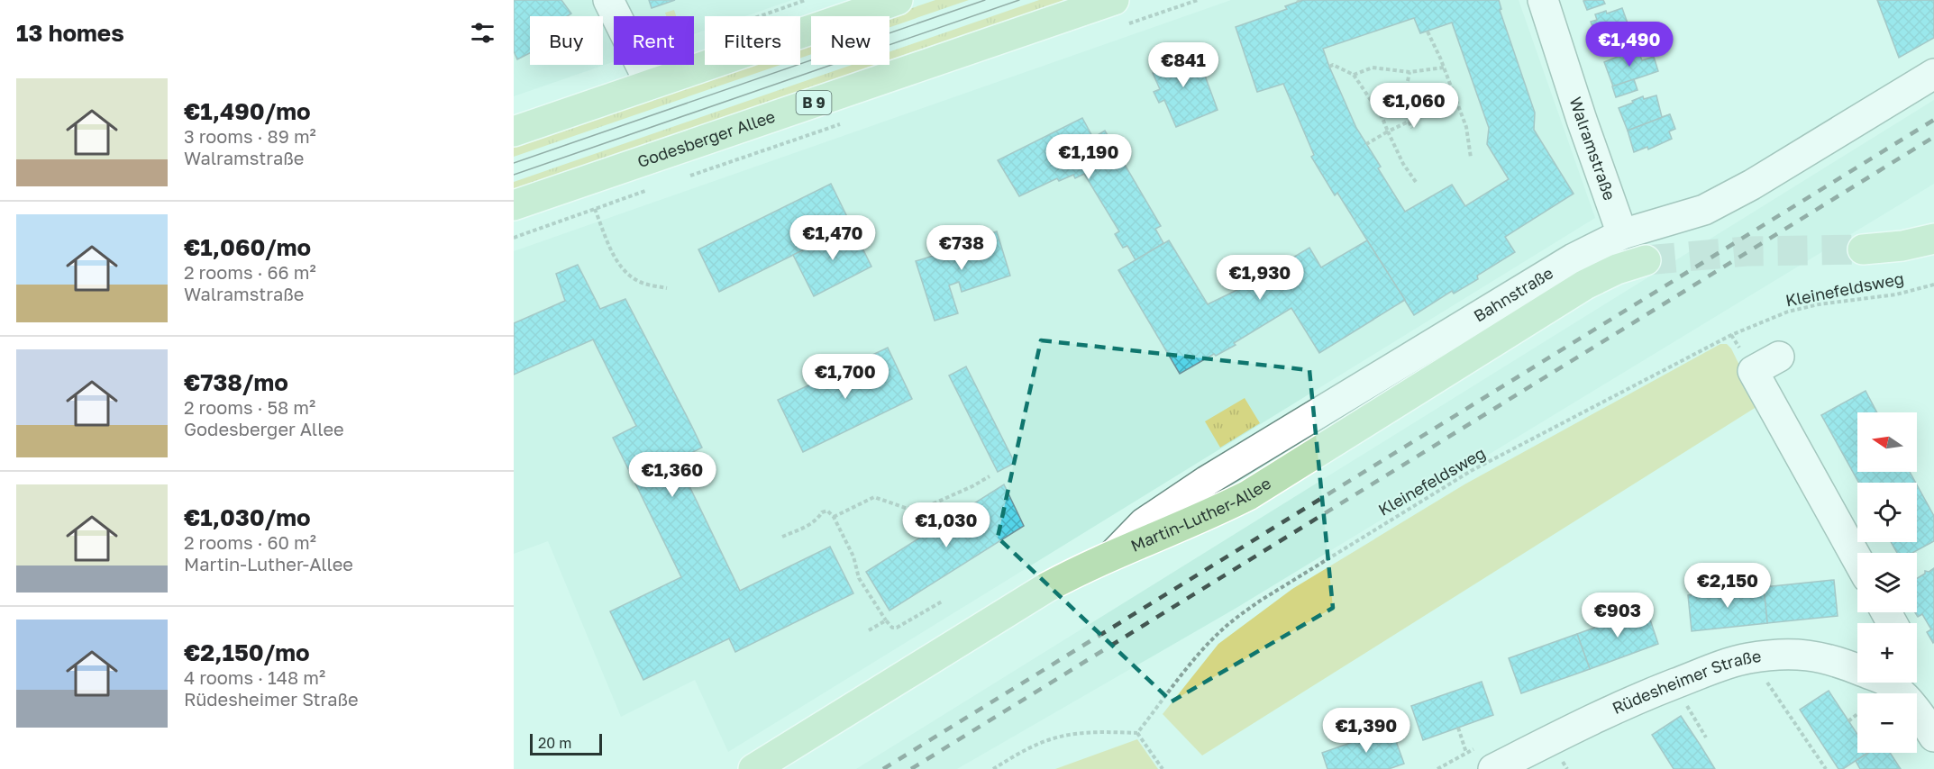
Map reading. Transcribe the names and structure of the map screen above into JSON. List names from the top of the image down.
{
  "streets": {
    "main road": ["B 9", "Godesberger Allee", "Martin-Luther-Allee"],
    "street": ["Walramstraße", "Bahnstraße", "Rüdesheimer Straße"],
    "path": ["Kleinefeldsweg"]
  },
  "crossings": [
    ["Walramstraße", "Bahnstraße"],
    ["Bahnstraße", "Martin-Luther-Allee"]
  ],
  "scale_bar": "20 m",
  "north": "left",
  "page": {
    "heading": "13 homes",
    "chip": [
      "Buy",
      "Rent",
      "Filters",
      "New"
    ],
    "price": [
      "€1,490",
      "€841",
      "€1,060",
      "€1,190",
      "€1,470",
      "€738",
      "€1,930",
      "€1,700",
      "€1,360",
      "€1,030",
      "€2,150",
      "€903",
      "€1,390"
    ],
    "list": [
      {
        "name": "€1,490/mo",
        "note": "3 rooms · 89 m² · Walramstraße"
      },
      {
        "name": "€1,060/mo",
        "note": "2 rooms · 66 m² · Walramstraße"
      },
      {
        "name": "€738/mo",
        "note": "2 rooms · 58 m² · Godesberger Allee"
      },
      {
        "name": "€1,030/mo",
        "note": "2 rooms · 60 m² · Martin-Luther-Allee"
      },
      {
        "name": "€2,150/mo",
        "note": "4 rooms · 148 m² · Rüdesheimer Straße"
      }
    ],
    "map_buttons": ["+", "−"],
    "scale": "20 m"
  }
}
